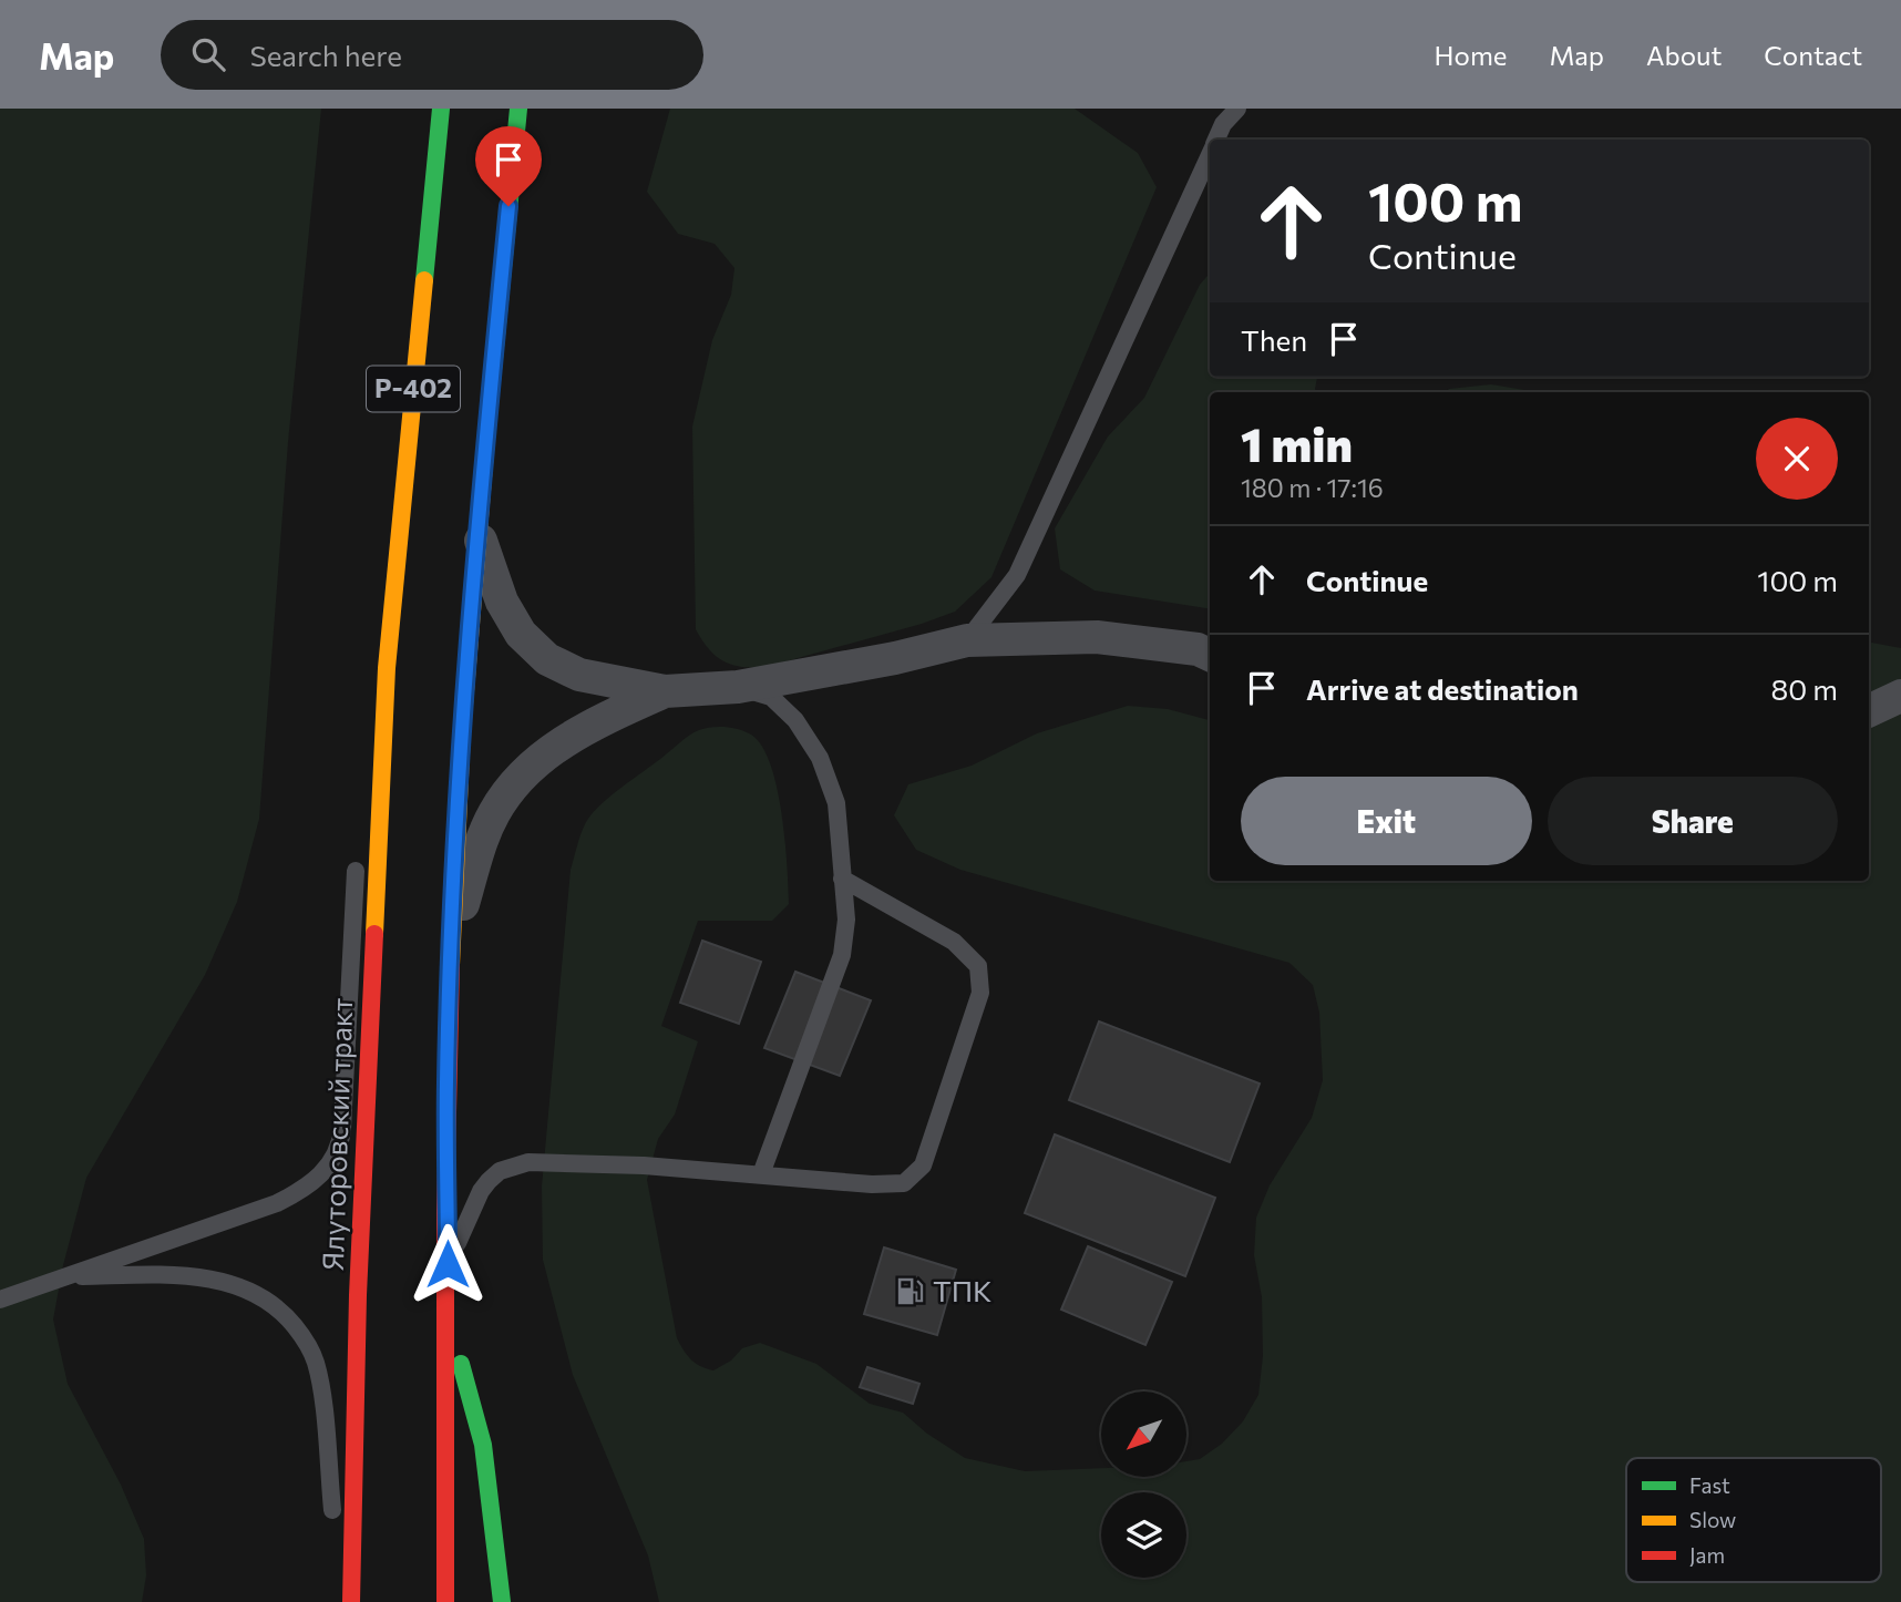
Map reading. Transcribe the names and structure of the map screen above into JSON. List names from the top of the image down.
{
  "streets": {
    "main road": ["Р-402", "Ялуторовский тракт"]
  },
  "crossings": [
    ["Р-402", "Ялуторовский тракт"]
  ],
  "places": {
    "fuel station": ["ТПК"]
  },
  "legend": ["Fast", "Slow", "Jam"],
  "north": "bottom left",
  "page": {
    "header": "Map",
    "search": "Search here",
    "nav": [
      "Home",
      "Map",
      "About",
      "Contact"
    ],
    "turn": ["100 m", "Continue"],
    "then": "Then",
    "heading": ["1 min", "180 m · 17:16"],
    "list": [
      {
        "name": "Continue",
        "value": "100 m"
      },
      {
        "name": "Arrive at destination",
        "value": "80 m"
      }
    ],
    "buttons": ["Exit", "Share"]
  }
}
